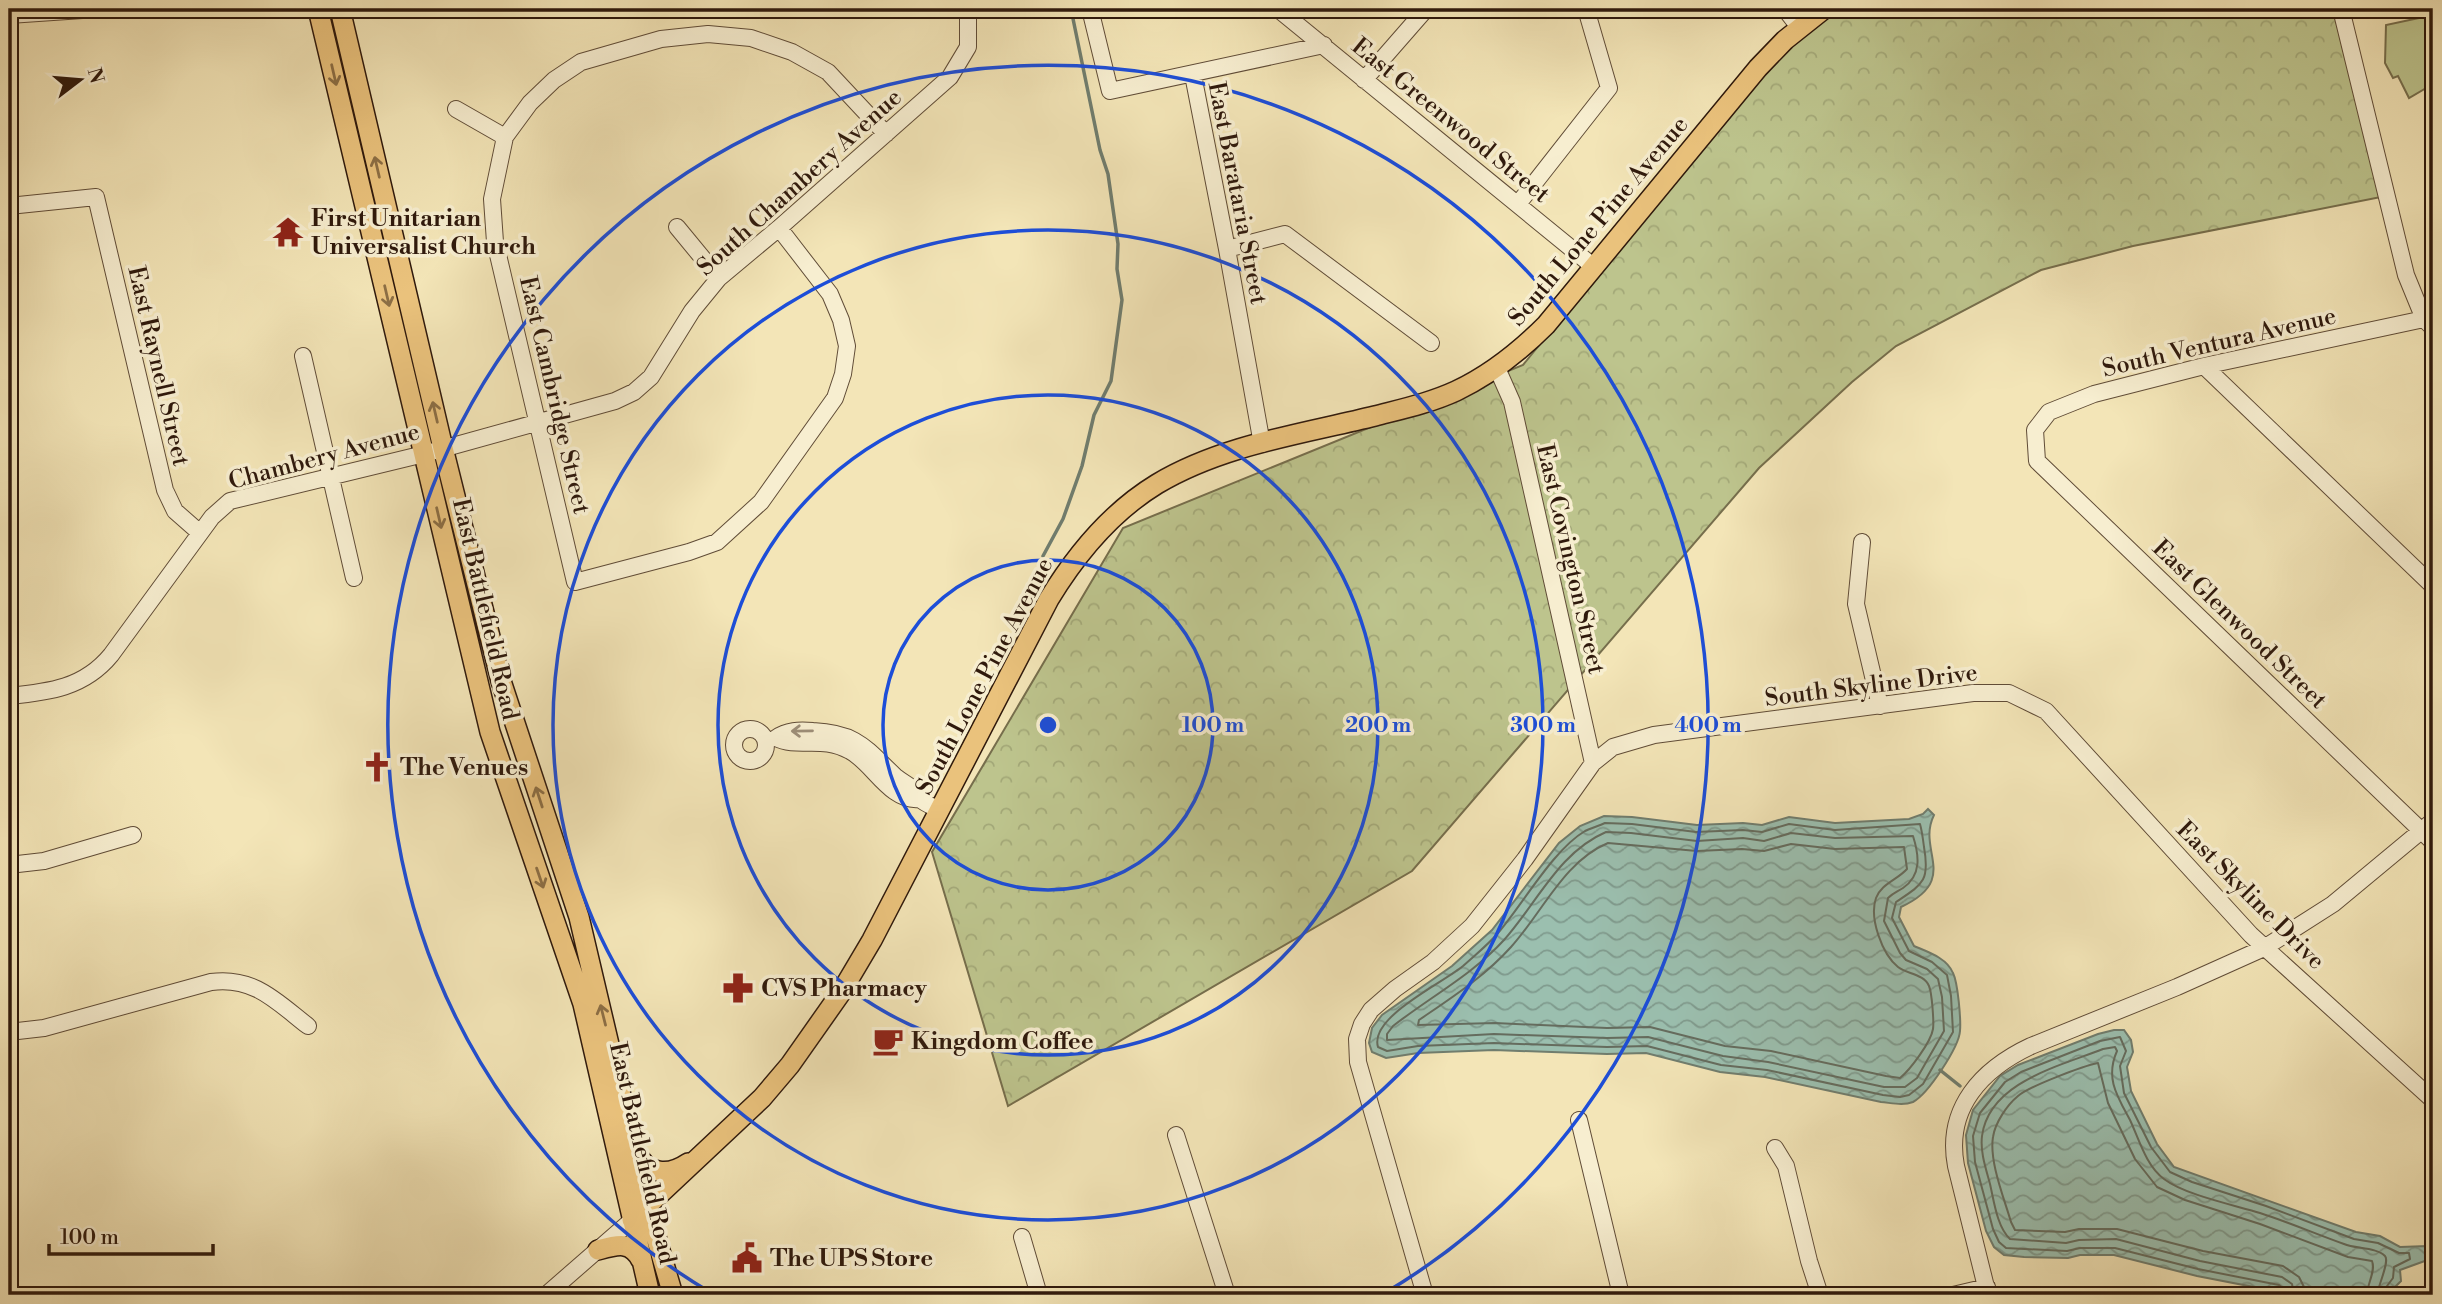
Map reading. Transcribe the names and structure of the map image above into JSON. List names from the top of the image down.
{
  "streets": {
    "main road": ["South Lone Pine Avenue", "East Battlefield Road"],
    "street": [
      "East Greenwood Street",
      "South Chambery Avenue",
      "East Barataria Street",
      "South Ventura Avenue",
      "East Raynell Street",
      "East Cambridge Street",
      "Chambery Avenue",
      "East Covington Street",
      "East Glenwood Street",
      "South Skyline Drive",
      "East Skyline Drive"
    ]
  },
  "crossings": [
    ["East Greenwood Street", "South Lone Pine Avenue"],
    ["South Chambery Avenue", "East Cambridge Street"],
    ["South Chambery Avenue", "Chambery Avenue"],
    ["South Chambery Avenue", "East Battlefield Road"],
    ["East Barataria Street", "South Lone Pine Avenue"],
    ["South Lone Pine Avenue", "East Covington Street"],
    ["South Lone Pine Avenue", "East Battlefield Road"],
    ["South Ventura Avenue", "East Glenwood Street"],
    ["East Raynell Street", "Chambery Avenue"],
    ["Chambery Avenue", "East Battlefield Road"],
    ["East Covington Street", "South Skyline Drive"],
    ["South Skyline Drive", "East Skyline Drive"]
  ],
  "places": {
    "temple": ["First Unitarian Universalist Church"],
    "church": ["The Venues"],
    "pharmacy": ["CVS Pharmacy"],
    "cafe": ["Kingdom Coffee"],
    "public building": ["The UPS Store"]
  },
  "scale_bar": "100 m",
  "north": "right",
  "rings": [
    "100 m",
    "200 m",
    "300 m",
    "400 m"
  ]
}
